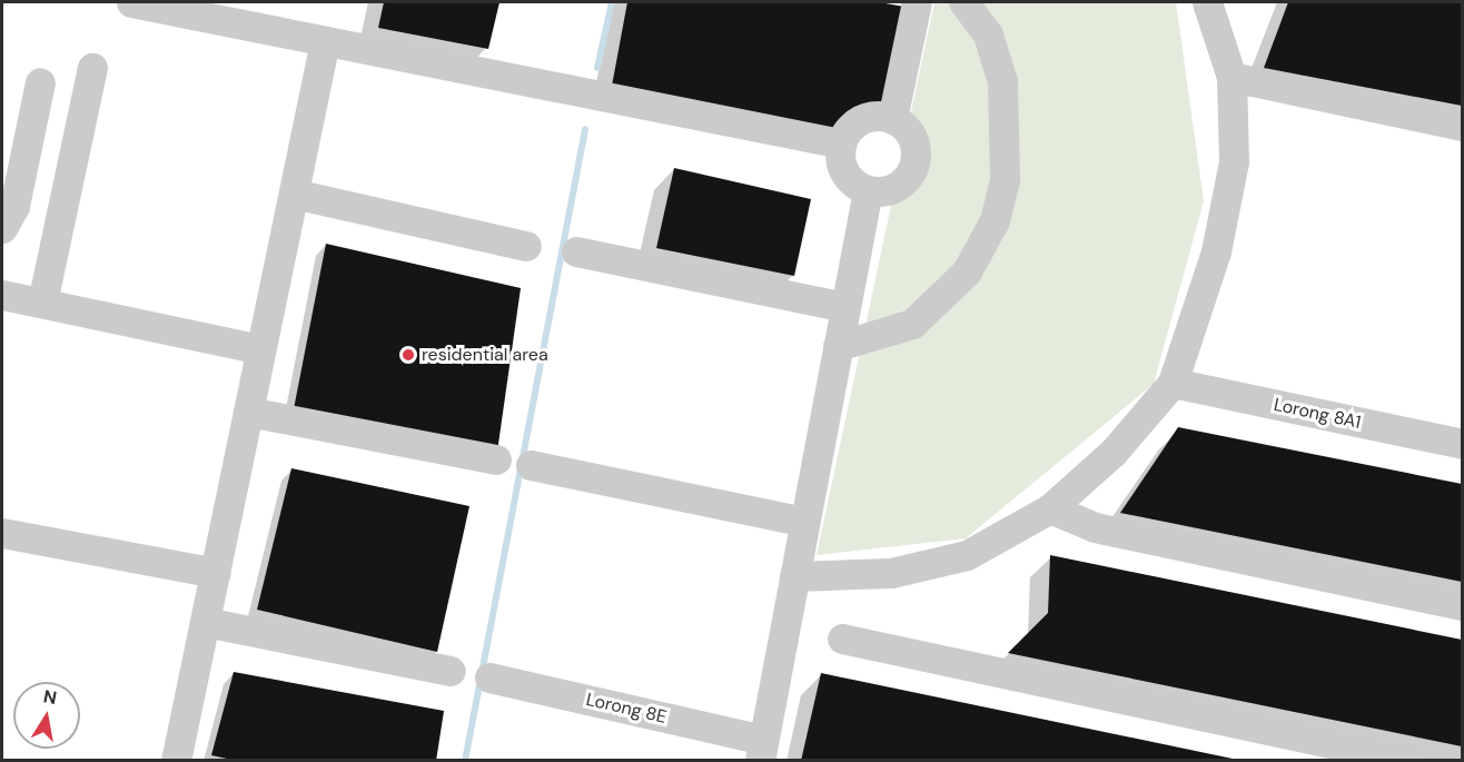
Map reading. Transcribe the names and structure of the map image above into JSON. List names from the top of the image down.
{
  "streets": {
    "street": ["Lorong 8A1", "Lorong 8E"]
  },
  "places": ["residential area"],
  "north": "top"
}
